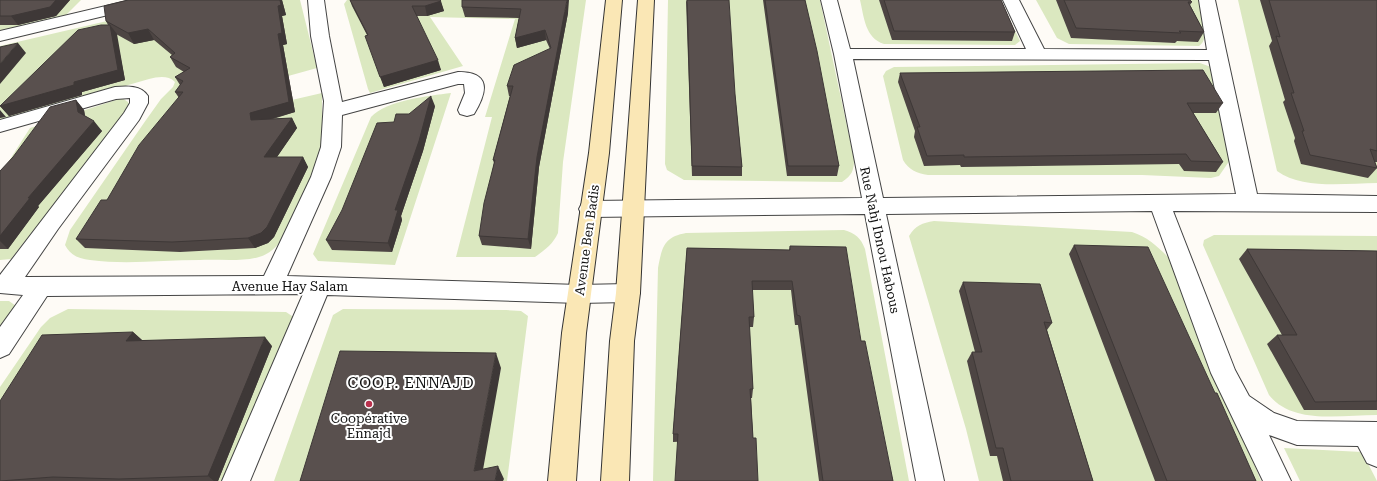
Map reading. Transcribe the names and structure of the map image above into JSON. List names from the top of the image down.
{
  "streets": {
    "main road": ["Avenue Ben Badis"],
    "street": ["Rue Nahj Ibnou Habous", "Avenue Hay Salam"]
  },
  "crossings": [
    ["Avenue Ben Badis", "Avenue Hay Salam"]
  ],
  "districts": ["COOP. ENNAJD"],
  "places": ["Coopérative Ennajd"]
}
